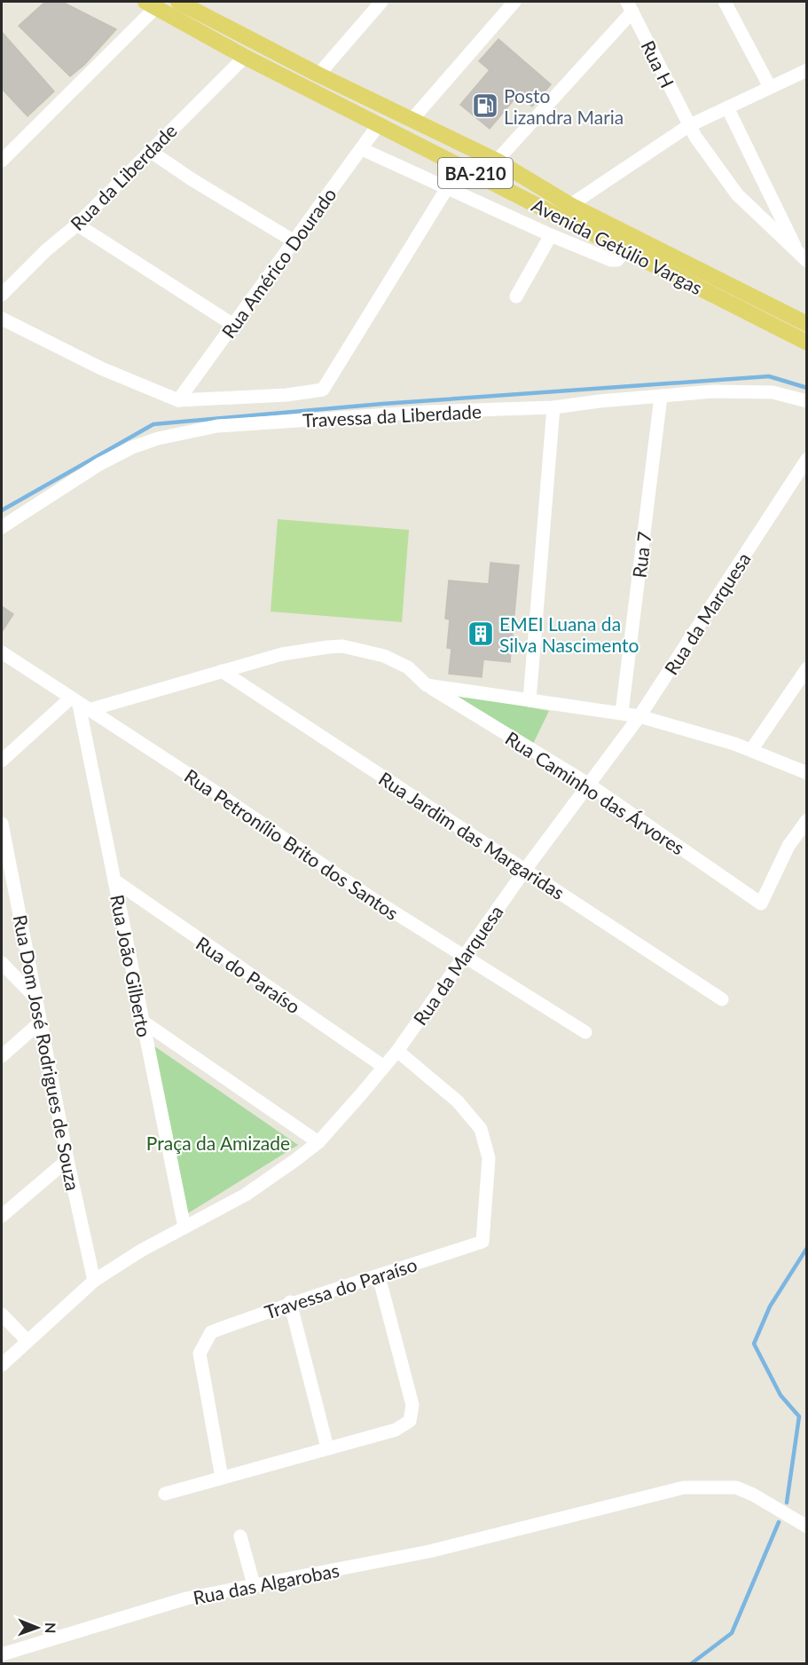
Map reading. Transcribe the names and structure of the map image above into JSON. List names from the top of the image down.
{
  "streets": {
    "main road": ["BA-210", "Avenida Getúlio Vargas"],
    "street": [
      "Rua H",
      "Rua da Liberdade",
      "Rua Américo Dourado",
      "Travessa da Liberdade",
      "Rua 7",
      "Rua da Marquesa",
      "Rua Caminho das Árvores",
      "Rua Jardim das Margaridas",
      "Rua Petronílio Brito dos Santos",
      "Rua João Gilberto",
      "Rua do Paraíso",
      "Rua Dom José Rodrigues de Souza",
      "Travessa do Paraíso",
      "Rua das Algarobas"
    ]
  },
  "crossings": [
    ["Rua da Liberdade", "Avenida Getúlio Vargas"],
    ["Avenida Getúlio Vargas", "Rua Américo Dourado"],
    ["Travessa da Liberdade", "Rua 7"],
    ["Rua da Marquesa", "Rua Caminho das Árvores"],
    ["Rua da Marquesa", "Rua Jardim das Margaridas"],
    ["Rua da Marquesa", "Rua Petronílio Brito dos Santos"],
    ["Rua da Marquesa", "Rua João Gilberto"],
    ["Rua da Marquesa", "Rua do Paraíso"],
    ["Rua da Marquesa", "Rua Dom José Rodrigues de Souza"],
    ["Rua da Marquesa", "Travessa do Paraíso"],
    ["Rua Caminho das Árvores", "Rua Jardim das Margaridas"],
    ["Rua Caminho das Árvores", "Rua Petronílio Brito dos Santos"],
    ["Rua Caminho das Árvores", "Rua João Gilberto"],
    ["Rua Petronílio Brito dos Santos", "Rua João Gilberto"],
    ["Rua João Gilberto", "Rua do Paraíso"]
  ],
  "parks": ["Praça da Amizade"],
  "places": {
    "fuel station": ["Posto Lizandra Maria"],
    "building": ["EMEI Luana da Silva Nascimento"]
  },
  "north": "right"
}
